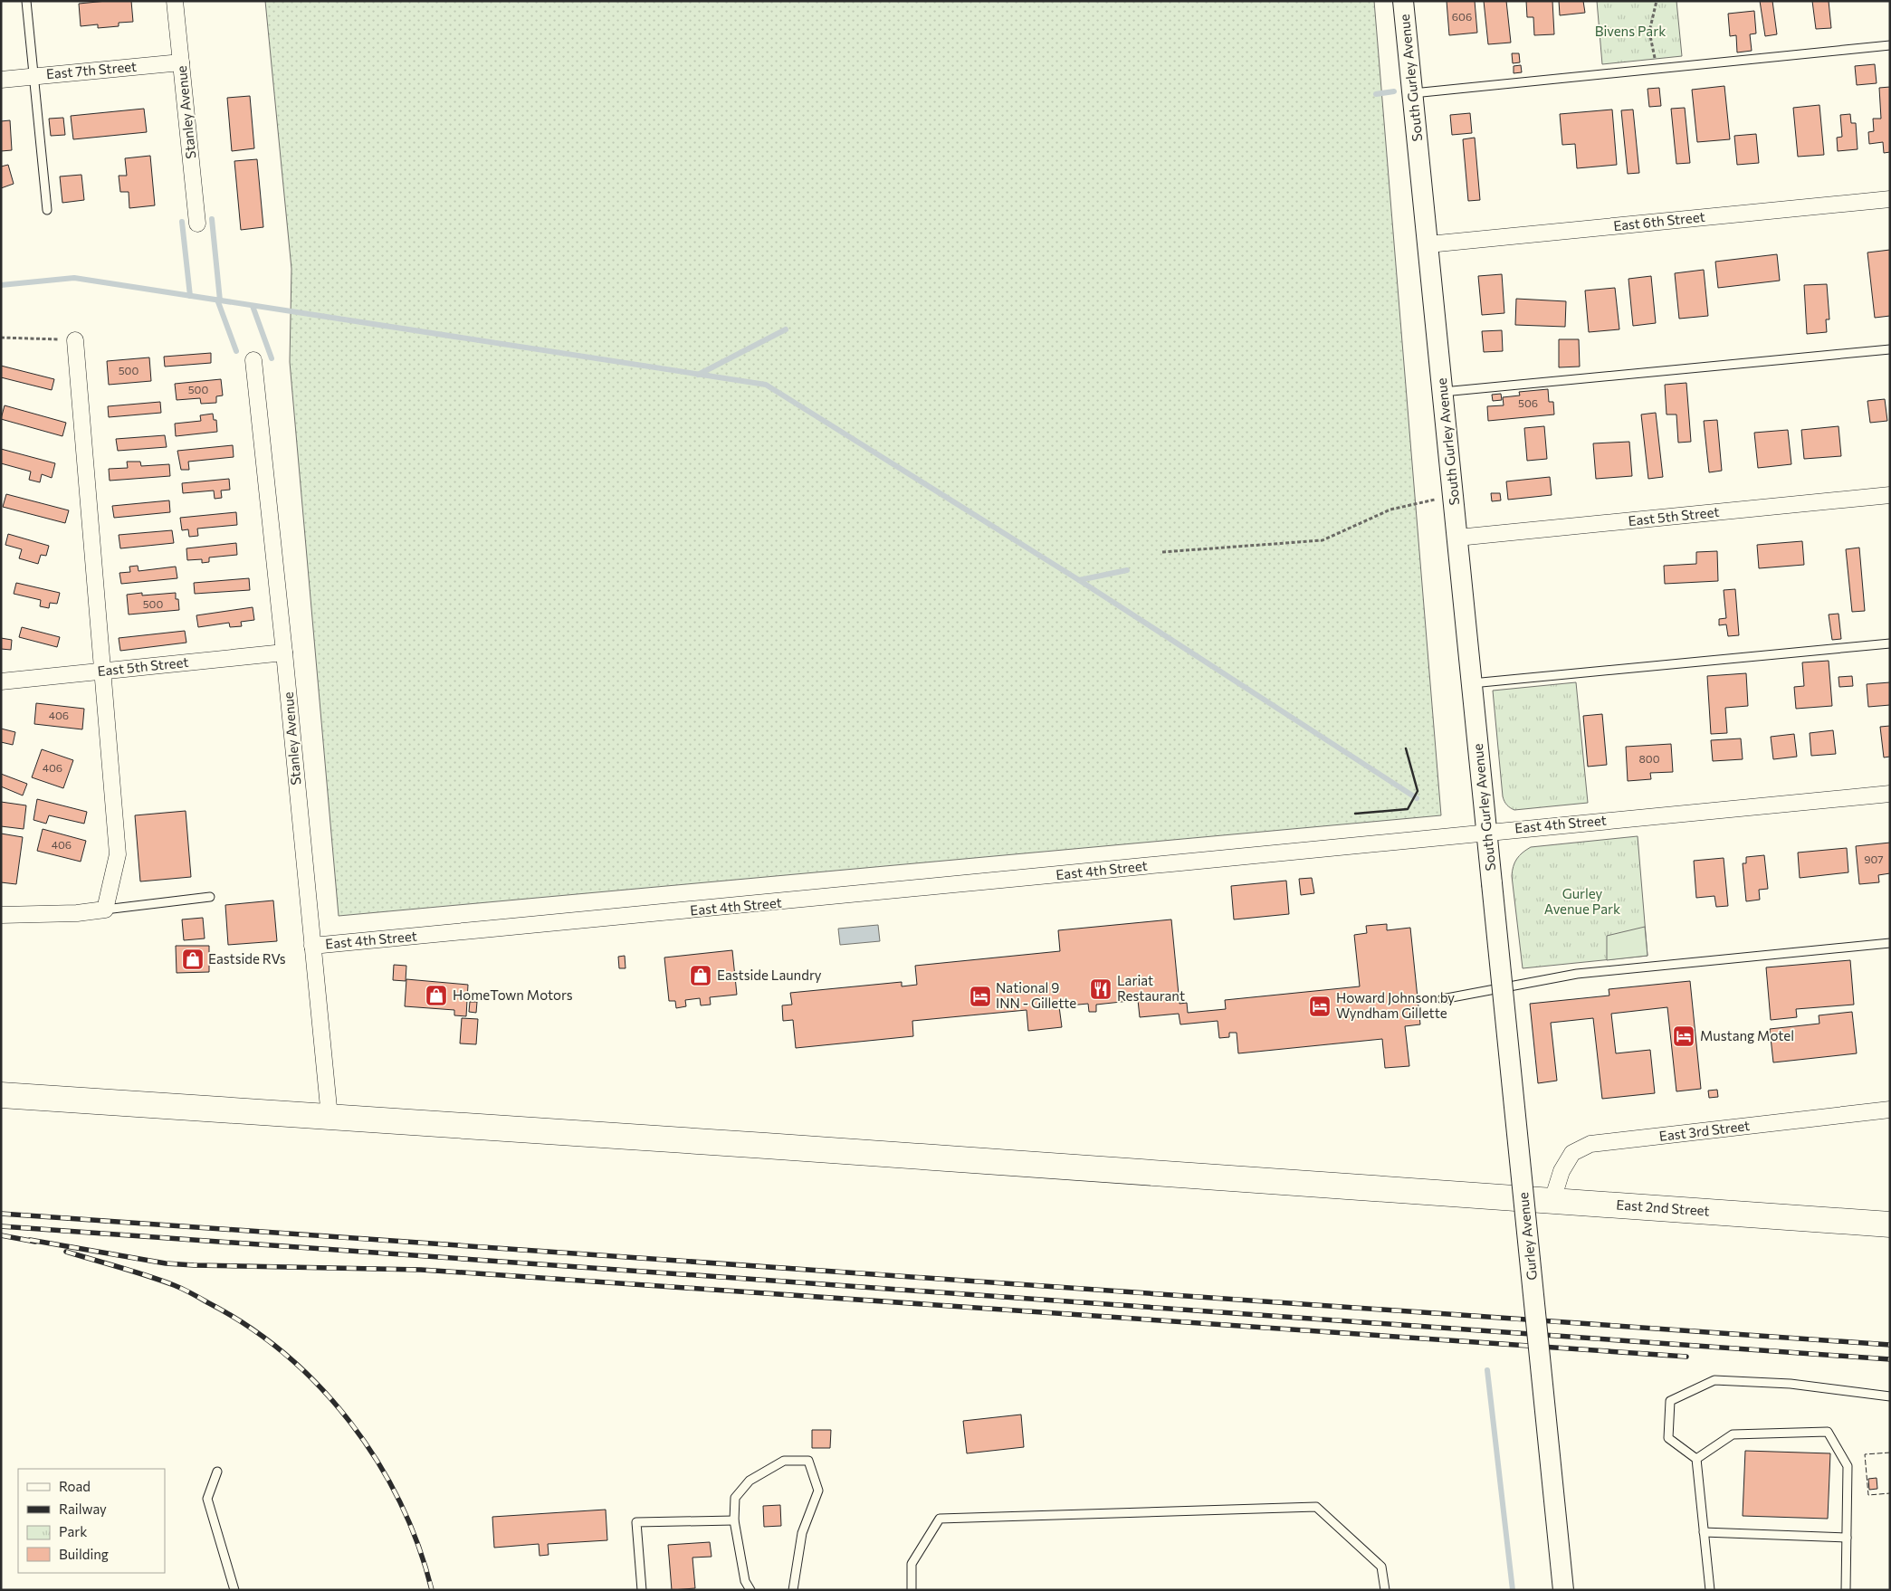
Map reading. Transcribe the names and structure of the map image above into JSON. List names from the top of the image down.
{
  "streets": {
    "main road": ["East 2nd Street"],
    "street": [
      "East 7th Street",
      "South Gurley Avenue",
      "Stanley Avenue",
      "East 6th Street",
      "East 5th Street",
      "East 4th Street",
      "East 3rd Street",
      "Gurley Avenue"
    ]
  },
  "crossings": [
    ["East 7th Street", "Stanley Avenue"],
    ["South Gurley Avenue", "East 6th Street"],
    ["South Gurley Avenue", "East 5th Street"],
    ["South Gurley Avenue", "East 4th Street"],
    ["South Gurley Avenue", "Gurley Avenue"],
    ["Stanley Avenue", "East 5th Street"],
    ["Stanley Avenue", "East 4th Street"],
    ["Stanley Avenue", "East 2nd Street"],
    ["East 3rd Street", "East 2nd Street"]
  ],
  "parks": ["Bivens Park", "Gurley Avenue Park"],
  "places": {
    "shop": ["Eastside RVs", "Eastside Laundry", "HomeTown Motors"],
    "restaurant": ["Lariat Restaurant"],
    "hotel": ["National 9 INN - Gillette", "Howard Johnson by Wyndham Gillette", "Mustang Motel"]
  },
  "house_numbers": [
    "606",
    "500",
    "500",
    "506",
    "500",
    "406",
    "800",
    "406",
    "406",
    "907"
  ],
  "legend": [
    "Road",
    "Railway",
    "Park",
    "Building"
  ]
}
